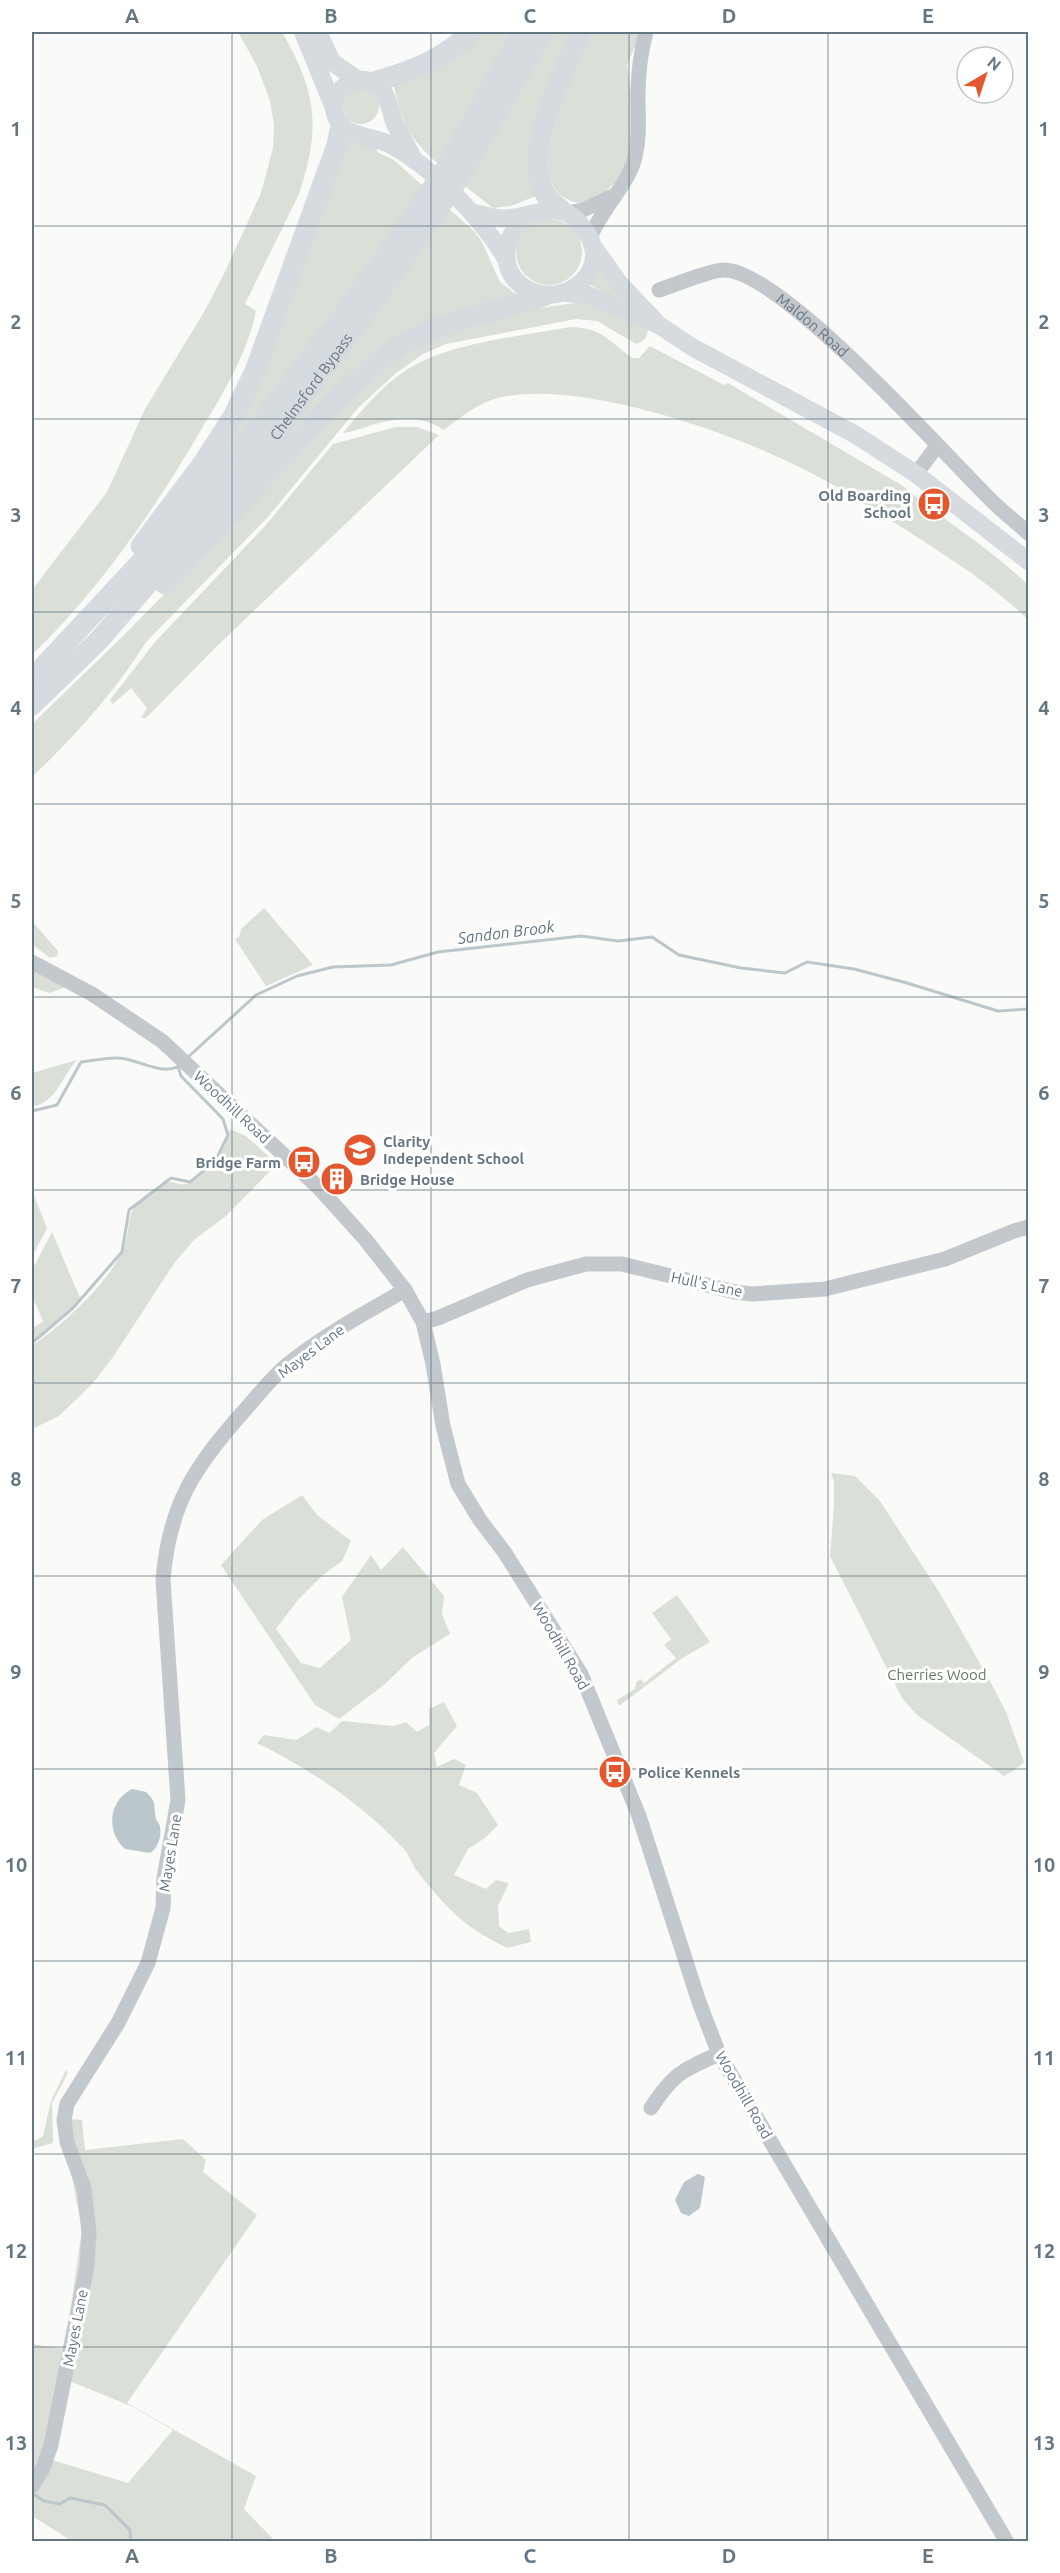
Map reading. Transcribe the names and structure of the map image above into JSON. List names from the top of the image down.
{
  "streets": {
    "highway": ["Chelmsford Bypass"],
    "street": [
      "Maldon Road",
      "Woodhill Road",
      "Hull's Lane",
      "Mayes Lane"
    ]
  },
  "crossings": [
    ["Woodhill Road", "Hull's Lane"],
    ["Woodhill Road", "Mayes Lane"]
  ],
  "water": ["Sandon Brook"],
  "parks": ["Cherries Wood"],
  "places": {
    "bus stop": ["Old Boarding School", "Bridge Farm", "Police Kennels"],
    "school or university": ["Clarity Independent School"],
    "building": ["Bridge House"]
  },
  "north": "top right",
  "grid": {
    "columns": [
      "A",
      "B",
      "C",
      "D",
      "E"
    ],
    "rows": [
      "1",
      "2",
      "3",
      "4",
      "5",
      "6",
      "7",
      "8",
      "9",
      "10",
      "11",
      "12",
      "13"
    ]
  }
}
